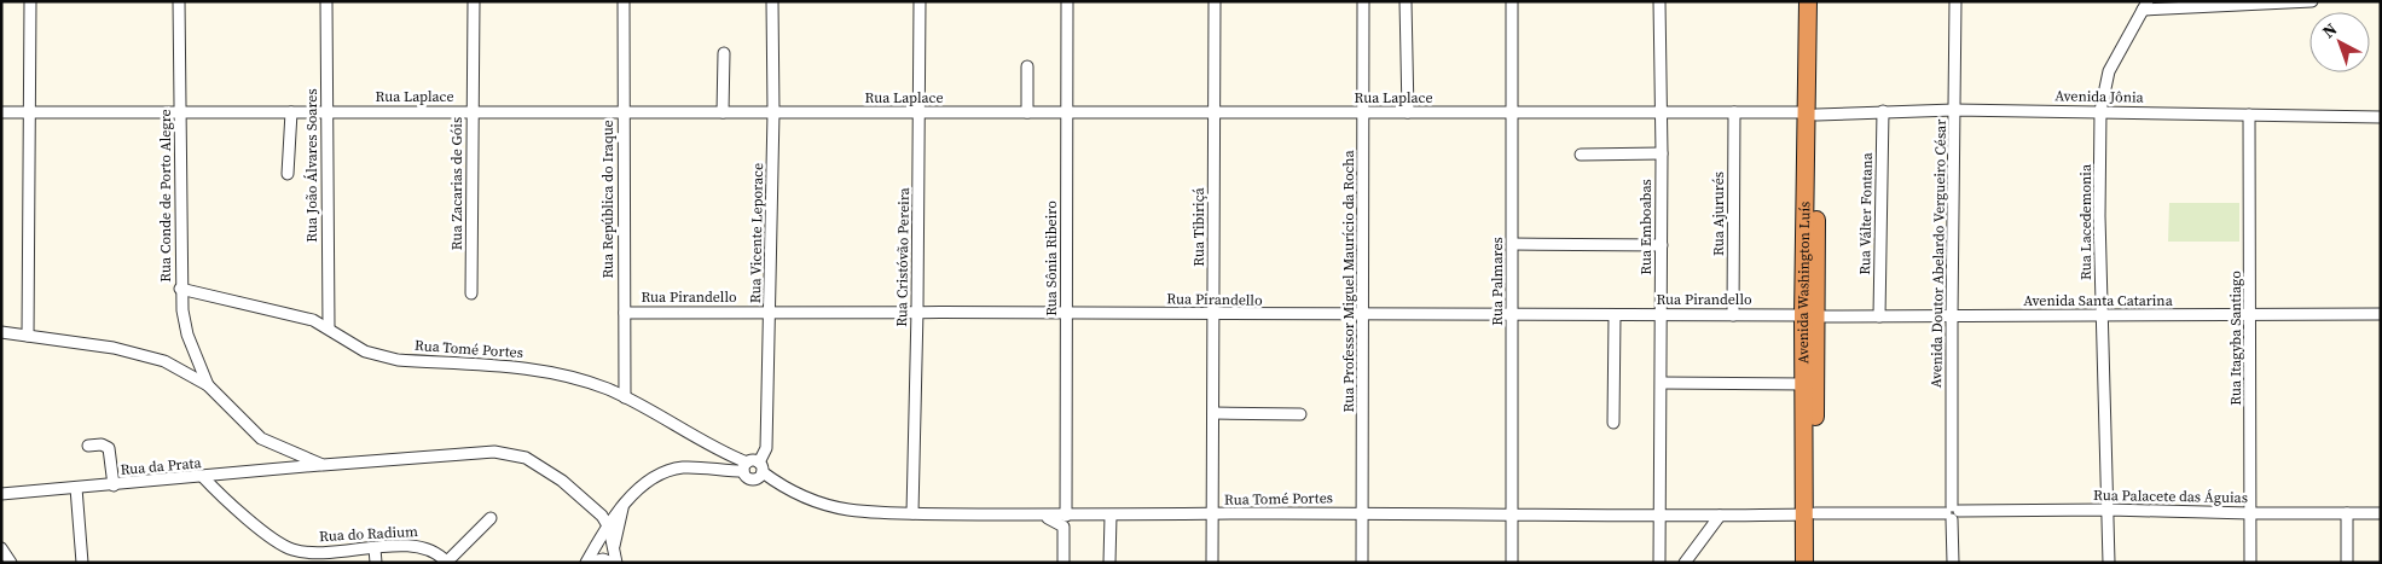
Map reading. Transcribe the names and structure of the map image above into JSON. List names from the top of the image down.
{
  "streets": {
    "highway": ["Avenida Washington Luís"],
    "street": [
      "Rua Laplace",
      "Avenida Jônia",
      "Rua João Álvares Soares",
      "Rua Zacarias de Góis",
      "Rua Conde de Porto Alegre",
      "Rua República do Iraque",
      "Rua Ajururés",
      "Rua Válter Fontana",
      "Rua Lacedemonia",
      "Rua Tibiriçá",
      "Rua Emboabas",
      "Rua Vicente Leporace",
      "Avenida Doutor Abelardo Vergueiro César",
      "Rua Cristóvão Pereira",
      "Rua Sônia Ribeiro",
      "Rua Professor Miguel Maurício da Rocha",
      "Rua Palmares",
      "Rua Pirandello",
      "Avenida Santa Catarina",
      "Rua Itagyba Santiago",
      "Rua Tomé Portes",
      "Rua da Prata",
      "Rua Palacete das Águias",
      "Rua do Radium"
    ]
  },
  "crossings": [
    ["Rua Laplace", "Avenida Jônia"],
    ["Rua Laplace", "Rua João Álvares Soares"],
    ["Rua Laplace", "Rua Zacarias de Góis"],
    ["Rua Laplace", "Rua Conde de Porto Alegre"],
    ["Rua Laplace", "Rua República do Iraque"],
    ["Rua Laplace", "Rua Ajururés"],
    ["Rua Laplace", "Rua Tibiriçá"],
    ["Rua Laplace", "Rua Emboabas"],
    ["Rua Laplace", "Rua Vicente Leporace"],
    ["Rua Laplace", "Rua Cristóvão Pereira"],
    ["Rua Laplace", "Rua Sônia Ribeiro"],
    ["Rua Laplace", "Rua Professor Miguel Maurício da Rocha"],
    ["Rua Laplace", "Rua Palmares"],
    ["Rua Laplace", "Avenida Washington Luís"],
    ["Avenida Jônia", "Rua Válter Fontana"],
    ["Avenida Jônia", "Rua Lacedemonia"],
    ["Avenida Jônia", "Avenida Doutor Abelardo Vergueiro César"],
    ["Avenida Jônia", "Avenida Washington Luís"],
    ["Avenida Jônia", "Rua Itagyba Santiago"],
    ["Rua João Álvares Soares", "Rua Tomé Portes"],
    ["Rua Conde de Porto Alegre", "Rua Tomé Portes"],
    ["Rua República do Iraque", "Rua Pirandello"],
    ["Rua República do Iraque", "Rua Tomé Portes"],
    ["Rua Ajururés", "Rua Pirandello"],
    ["Rua Válter Fontana", "Avenida Santa Catarina"],
    ["Rua Lacedemonia", "Avenida Santa Catarina"],
    ["Rua Lacedemonia", "Rua Palacete das Águias"],
    ["Rua Tibiriçá", "Rua Pirandello"],
    ["Rua Tibiriçá", "Rua Tomé Portes"],
    ["Rua Emboabas", "Rua Pirandello"],
    ["Rua Emboabas", "Rua Tomé Portes"],
    ["Rua Vicente Leporace", "Rua Pirandello"],
    ["Rua Vicente Leporace", "Rua Tomé Portes"],
    ["Avenida Doutor Abelardo Vergueiro César", "Avenida Santa Catarina"],
    ["Avenida Doutor Abelardo Vergueiro César", "Rua Palacete das Águias"],
    ["Rua Cristóvão Pereira", "Rua Pirandello"],
    ["Rua Cristóvão Pereira", "Rua Tomé Portes"],
    ["Rua Sônia Ribeiro", "Rua Pirandello"],
    ["Rua Sônia Ribeiro", "Rua Tomé Portes"],
    ["Rua Professor Miguel Maurício da Rocha", "Rua Pirandello"],
    ["Rua Professor Miguel Maurício da Rocha", "Rua Tomé Portes"],
    ["Rua Palmares", "Rua Pirandello"],
    ["Rua Palmares", "Rua Tomé Portes"],
    ["Avenida Washington Luís", "Rua Pirandello"],
    ["Avenida Washington Luís", "Avenida Santa Catarina"],
    ["Avenida Washington Luís", "Rua Tomé Portes"],
    ["Avenida Washington Luís", "Rua Palacete das Águias"],
    ["Rua Pirandello", "Avenida Santa Catarina"],
    ["Avenida Santa Catarina", "Rua Itagyba Santiago"],
    ["Rua Itagyba Santiago", "Rua Palacete das Águias"],
    ["Rua Tomé Portes", "Rua Palacete das Águias"],
    ["Rua da Prata", "Rua do Radium"]
  ],
  "north": "top left"
}
